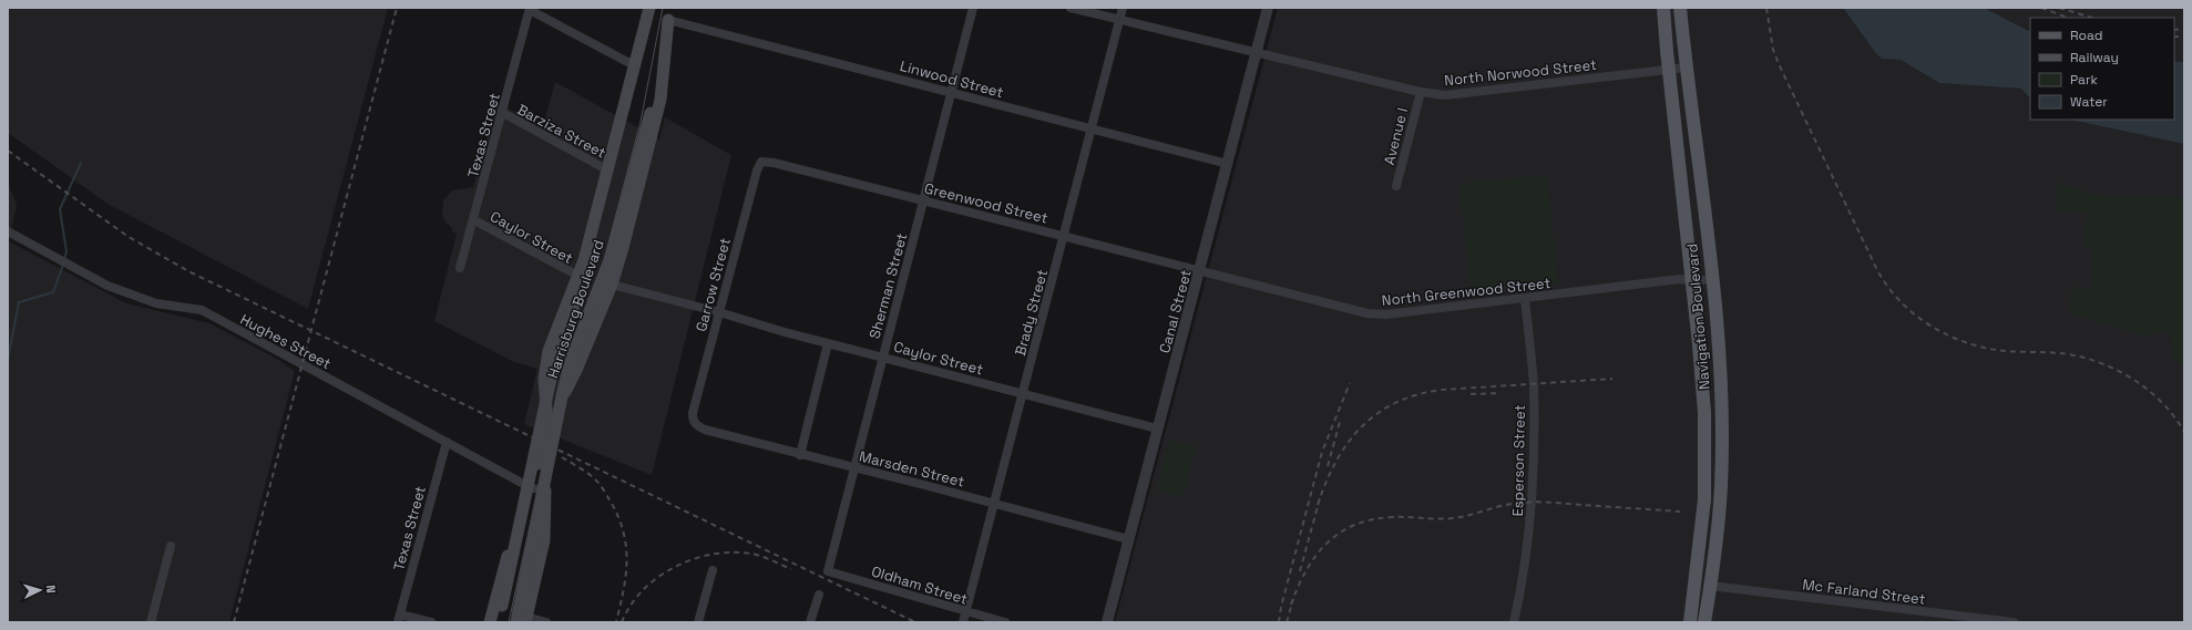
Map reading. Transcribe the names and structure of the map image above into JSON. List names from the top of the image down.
{
  "streets": {
    "main road": ["Harrisburg Boulevard", "Navigation Boulevard"],
    "street": [
      "North Norwood Street",
      "Linwood Street",
      "Barziza Street",
      "Texas Street",
      "Avenue I",
      "Greenwood Street",
      "Caylor Street",
      "Garrow Street",
      "Sherman Street",
      "North Greenwood Street",
      "Canal Street",
      "Brady Street",
      "Hughes Street",
      "Esperson Street",
      "Marsden Street",
      "Oldham Street",
      "Mc Farland Street"
    ]
  },
  "crossings": [
    ["North Norwood Street", "Avenue I"],
    ["North Norwood Street", "Canal Street"],
    ["North Norwood Street", "Brady Street"],
    ["North Norwood Street", "Navigation Boulevard"],
    ["Linwood Street", "Sherman Street"],
    ["Linwood Street", "Harrisburg Boulevard"],
    ["Linwood Street", "Canal Street"],
    ["Linwood Street", "Brady Street"],
    ["Barziza Street", "Texas Street"],
    ["Texas Street", "Caylor Street"],
    ["Texas Street", "Hughes Street"],
    ["Greenwood Street", "Garrow Street"],
    ["Greenwood Street", "Sherman Street"],
    ["Greenwood Street", "North Greenwood Street"],
    ["Greenwood Street", "Canal Street"],
    ["Greenwood Street", "Brady Street"],
    ["Caylor Street", "Garrow Street"],
    ["Caylor Street", "Sherman Street"],
    ["Caylor Street", "Canal Street"],
    ["Caylor Street", "Brady Street"],
    ["Garrow Street", "Marsden Street"],
    ["Sherman Street", "Marsden Street"],
    ["Sherman Street", "Oldham Street"],
    ["North Greenwood Street", "Canal Street"],
    ["North Greenwood Street", "Navigation Boulevard"],
    ["North Greenwood Street", "Esperson Street"],
    ["Canal Street", "Marsden Street"],
    ["Brady Street", "Marsden Street"],
    ["Brady Street", "Oldham Street"],
    ["Navigation Boulevard", "Mc Farland Street"]
  ],
  "legend": [
    "Road",
    "Railway",
    "Park",
    "Water"
  ],
  "north": "right"
}
